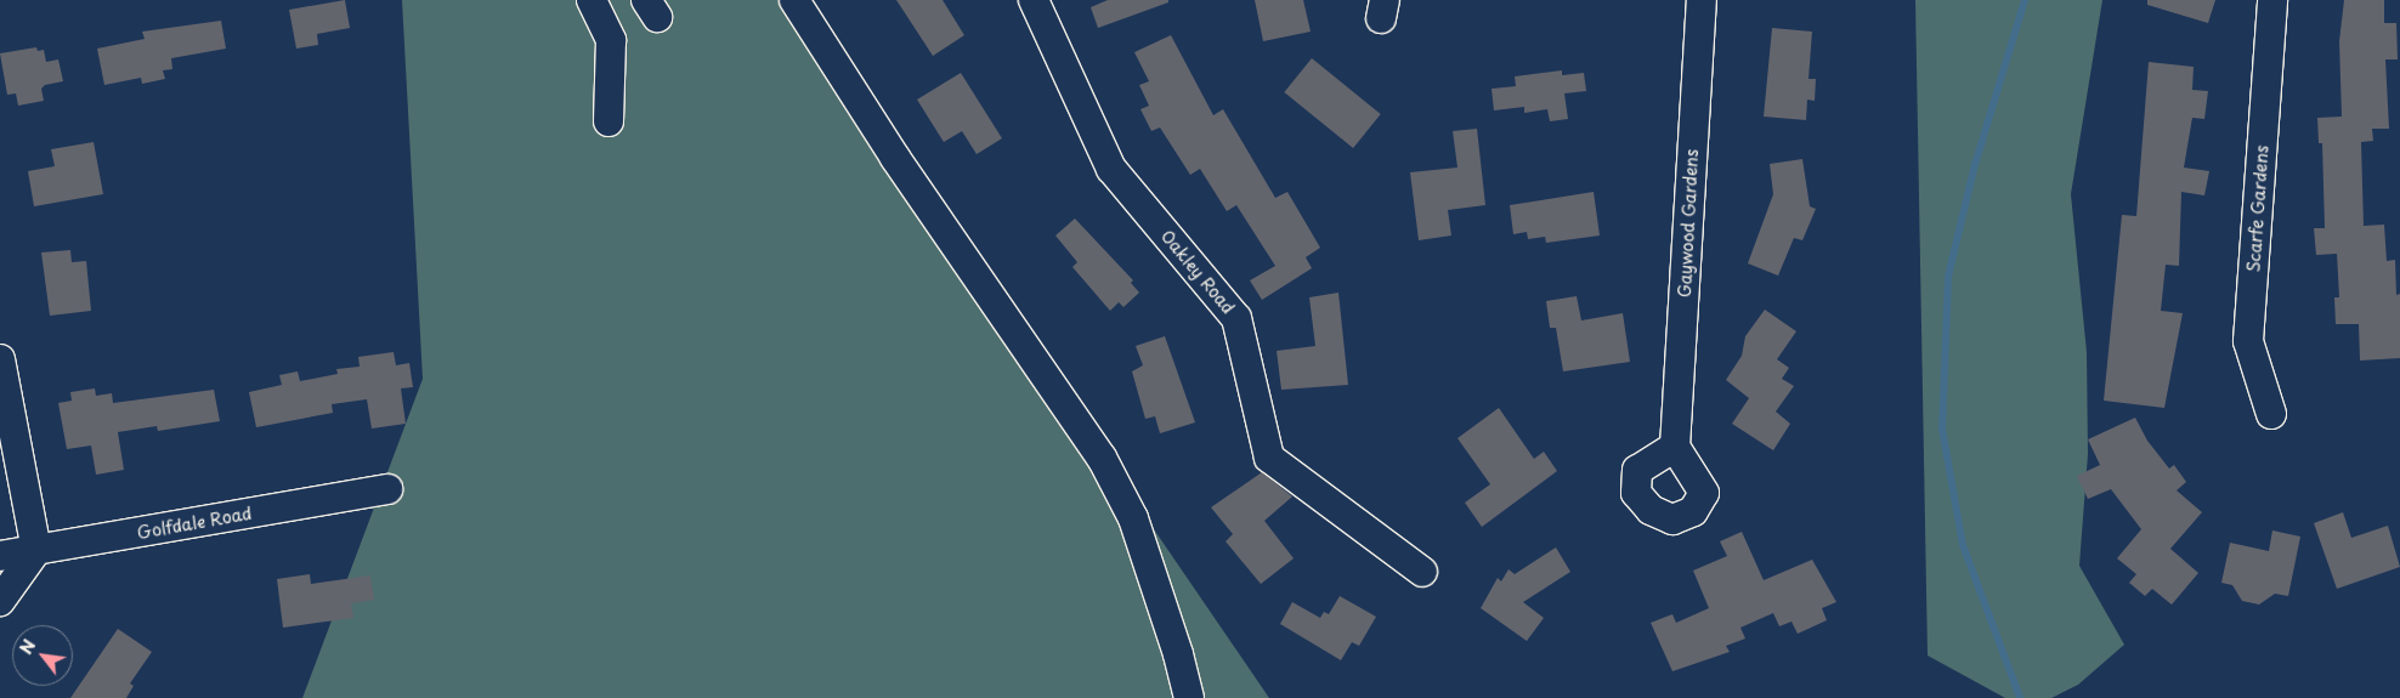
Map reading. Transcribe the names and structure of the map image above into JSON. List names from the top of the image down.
{
  "streets": {
    "street": [
      "Scarfe Gardens",
      "Gaywood Gardens",
      "Oakley Road",
      "Golfdale Road"
    ]
  },
  "north": "top left"
}
